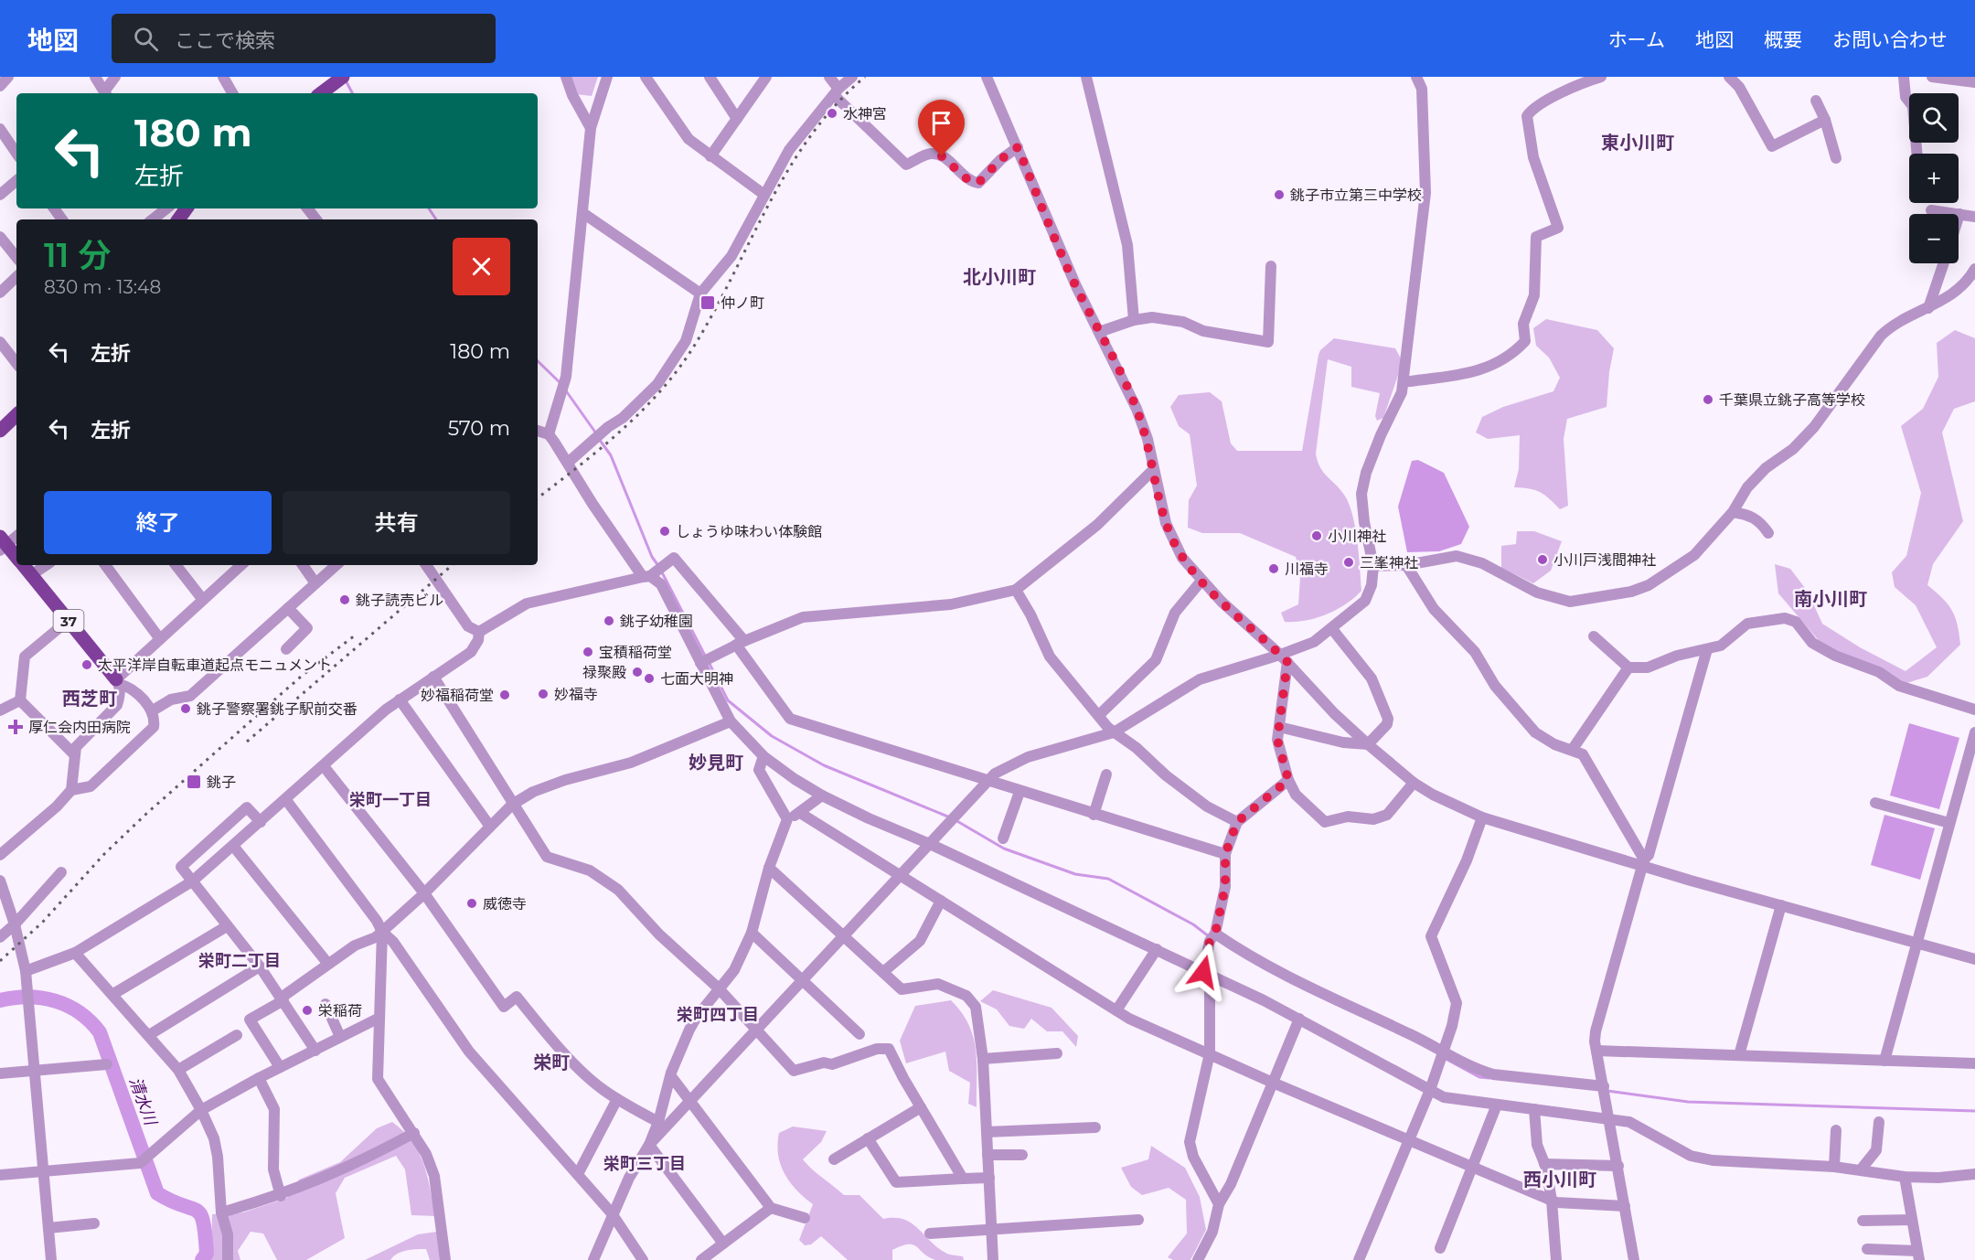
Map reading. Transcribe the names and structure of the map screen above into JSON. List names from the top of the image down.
{
  "streets": {
    "main road": ["37"]
  },
  "districts": [
    "東小川町",
    "北小川町",
    "南小川町",
    "西芝町",
    "妙見町",
    "栄町一丁目",
    "栄町二丁目",
    "栄町四丁目",
    "栄町",
    "栄町三丁目",
    "西小川町"
  ],
  "water": ["清水川"],
  "places": {
    "other": [
      "水神宮",
      "銚子市立第三中学校",
      "千葉県立銚子高等学校",
      "しょうゆ味わい体験館",
      "小川神社",
      "小川戸浅間神社",
      "三峯神社",
      "川福寺",
      "銚子読売ビル",
      "銚子幼稚園",
      "宝積稲荷堂",
      "太平洋岸自転車道起点モニュメント",
      "禄聚殿",
      "七面大明神",
      "妙福寺",
      "妙福稲荷堂",
      "銚子警察署銚子駅前交番",
      "威徳寺",
      "栄稲荷"
    ],
    "transit": ["仲ノ町", "銚子"],
    "health": ["厚仁会内田病院"]
  },
  "page": {
    "header": "地図",
    "search": "ここで検索",
    "nav": [
      "ホーム",
      "地図",
      "概要",
      "お問い合わせ"
    ],
    "map_buttons": ["+", "−"],
    "turn": ["180 m", "左折"],
    "heading": ["11 分", "830 m · 13:48"],
    "list": [
      {
        "name": "左折",
        "value": "180 m"
      },
      {
        "name": "左折",
        "value": "570 m"
      }
    ],
    "buttons": ["終了", "共有"]
  }
}
